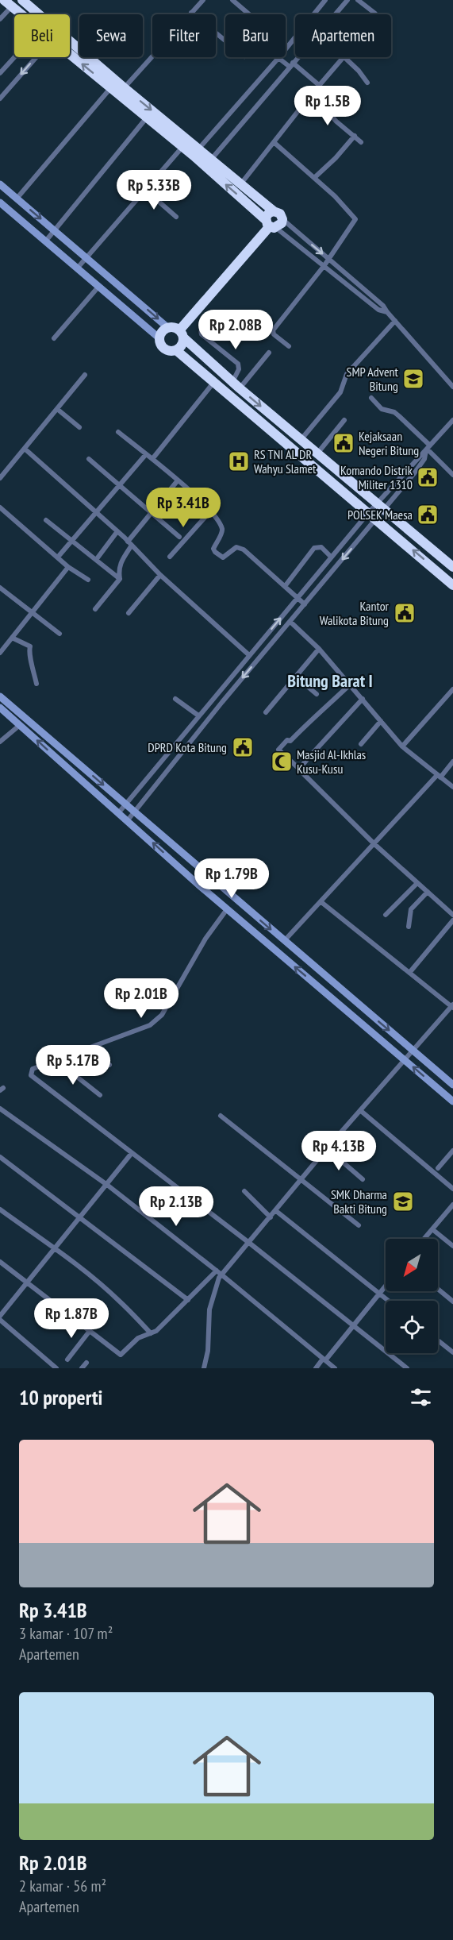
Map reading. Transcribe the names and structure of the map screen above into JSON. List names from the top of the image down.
{
  "districts": ["Bitung Barat I"],
  "places": {
    "school or university": ["SMP Advent Bitung", "SMK Dharma Bakti Bitung"],
    "public building": [
      "Kejaksaan Negeri Bitung",
      "Komando Distrik Militer 1310",
      "POLSEK Maesa",
      "Kantor Walikota Bitung",
      "DPRD Kota Bitung"
    ],
    "hospital": ["RS TNI AL DR Wahyu Slamet"],
    "mosque": ["Masjid Al-Ikhlas Kusu-Kusu"]
  },
  "north": "bottom left",
  "page": {
    "chip": [
      "Beli",
      "Sewa",
      "Filter",
      "Baru",
      "Apartemen"
    ],
    "price": [
      "Rp 1.5B",
      "Rp 5.33B",
      "Rp 2.08B",
      "Rp 3.41B",
      "Rp 1.79B",
      "Rp 2.01B",
      "Rp 5.17B",
      "Rp 4.13B",
      "Rp 2.13B",
      "Rp 1.87B"
    ],
    "heading": "10 properti",
    "list": [
      {
        "name": "Rp 3.41B",
        "note": "3 kamar · 107 m² · Apartemen"
      },
      {
        "name": "Rp 2.01B",
        "note": "2 kamar · 56 m² · Apartemen"
      }
    ]
  }
}
